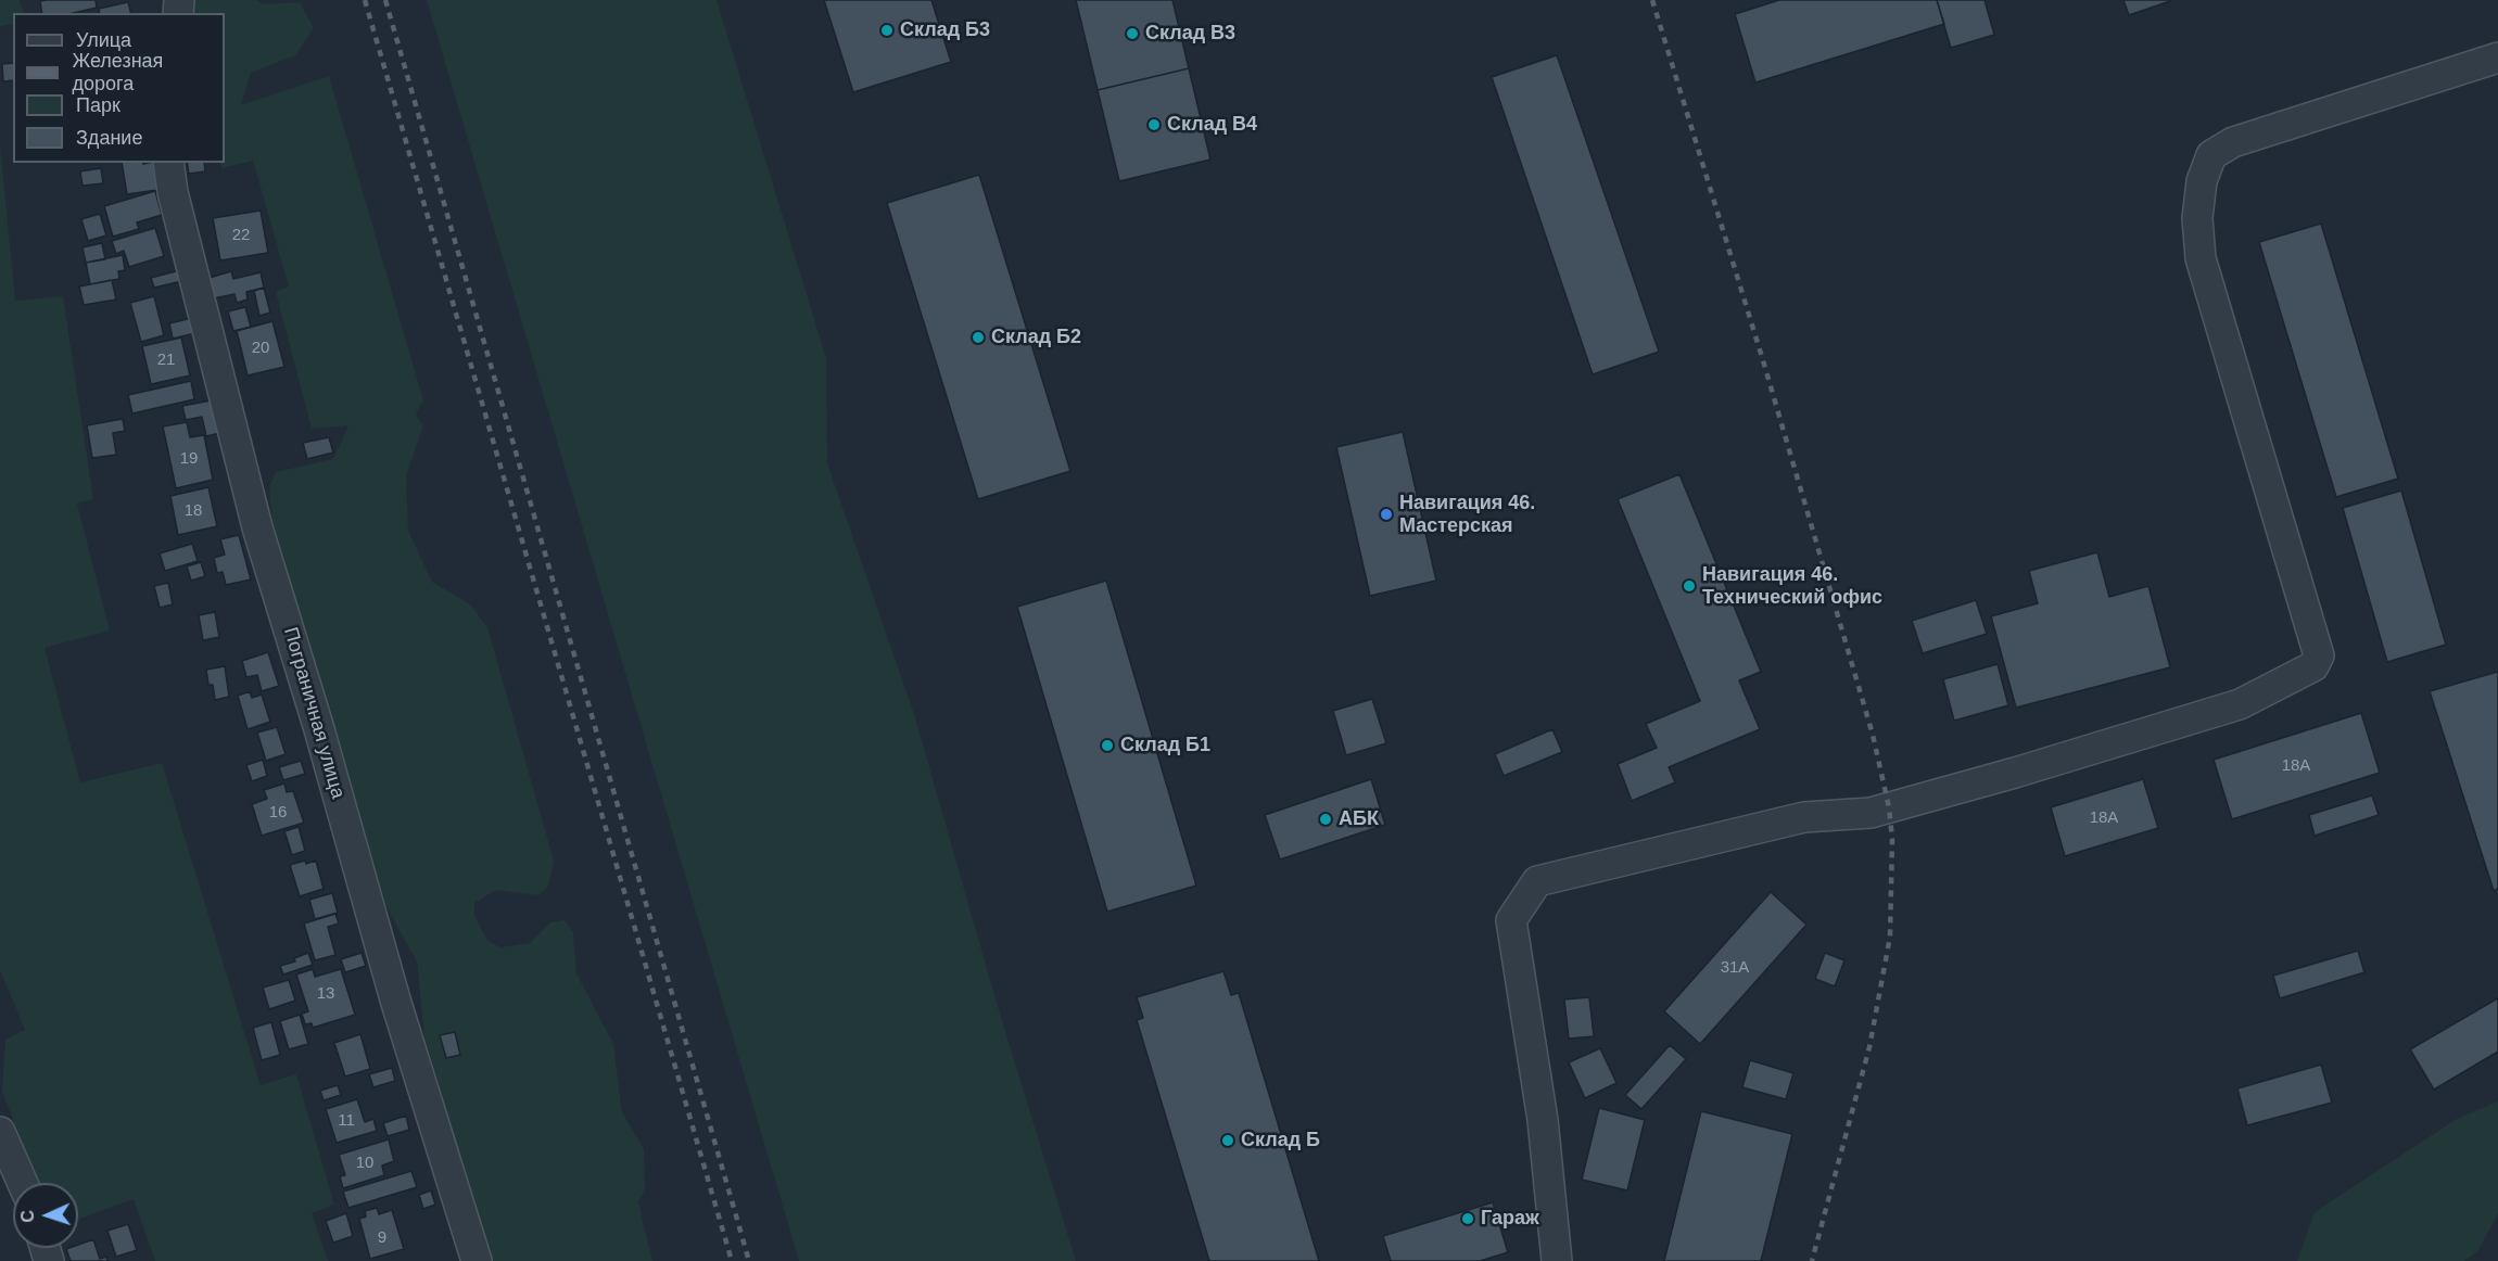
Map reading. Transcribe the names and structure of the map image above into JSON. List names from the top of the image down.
{
  "streets": {
    "street": ["Пограничная улица"]
  },
  "places": [
    "Склад Б3",
    "Склад В3",
    "Склад В4",
    "Склад Б2",
    "Навигация 46. Мастерская",
    "Навигация 46. Технический офис",
    "Склад Б1",
    "АБК",
    "Склад Б",
    "Гараж"
  ],
  "house_numbers": [
    "22",
    "20",
    "21",
    "19",
    "18",
    "18А",
    "16",
    "18А",
    "31А",
    "13",
    "11",
    "10",
    "9"
  ],
  "legend": [
    "Улица",
    "Железная дорога",
    "Парк",
    "Здание"
  ],
  "north": "left"
}
